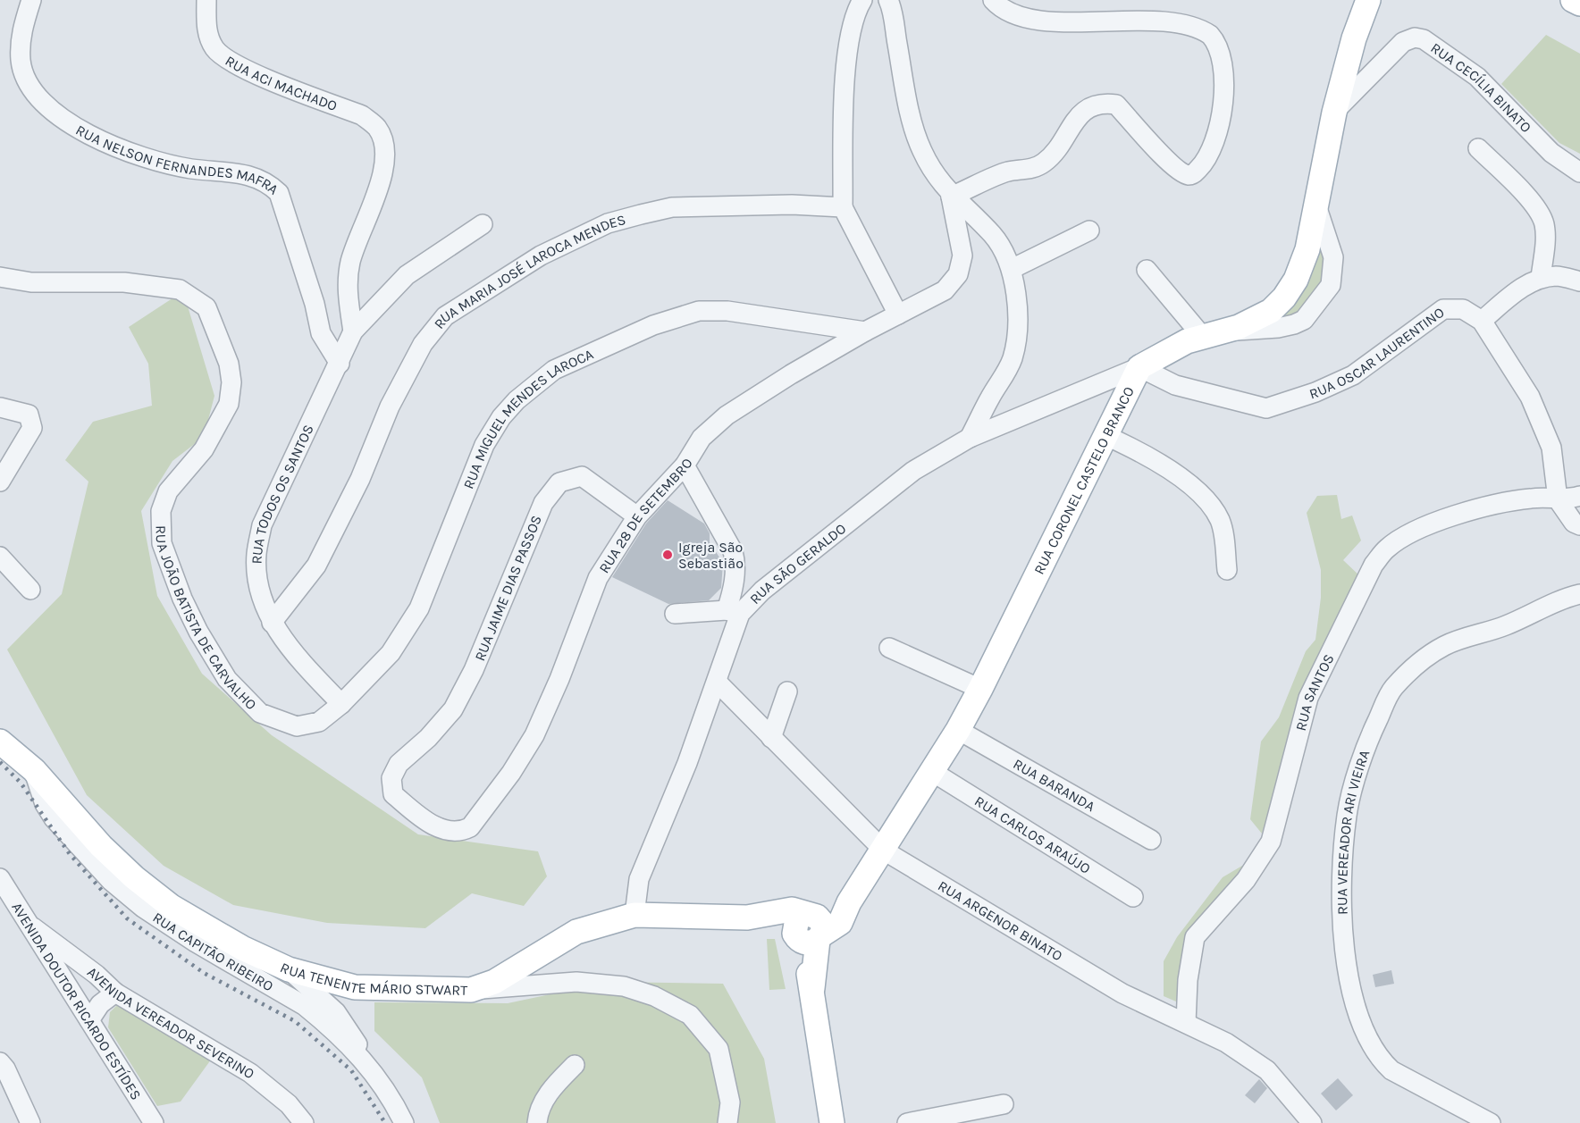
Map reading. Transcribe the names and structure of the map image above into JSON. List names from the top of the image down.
{
  "streets": {
    "main road": ["RUA CORONEL CASTELO BRANCO", "RUA TENENTE MÁRIO STWART"],
    "street": [
      "RUA ACI MACHADO",
      "RUA CECÍLIA BINATO",
      "RUA NELSON FERNANDES MAFRA",
      "RUA MARIA JOSÉ LAROCA MENDES",
      "RUA OSCAR LAURENTINO",
      "RUA MIGUEL MENDES LAROCA",
      "RUA TODOS OS SANTOS",
      "RUA 28 DE SETEMBRO",
      "RUA SÃO GERALDO",
      "RUA JAIME DIAS PASSOS",
      "RUA JOÃO BATISTA DE CARVALHO",
      "RUA SANTOS",
      "RUA BARANDA",
      "RUA VEREADOR ARI VIEIRA",
      "RUA CARLOS ARAÚJO",
      "RUA ARGENOR BINATO",
      "RUA CAPITÃO RIBEIRO",
      "AVENIDA DOUTOR RICARDO ESTÍDES",
      "AVENIDA VEREADOR SEVERINO"
    ]
  },
  "crossings": [
    ["RUA ACI MACHADO", "RUA TODOS OS SANTOS"],
    ["RUA NELSON FERNANDES MAFRA", "RUA TODOS OS SANTOS"],
    ["RUA MARIA JOSÉ LAROCA MENDES", "RUA TODOS OS SANTOS"],
    ["RUA OSCAR LAURENTINO", "RUA CORONEL CASTELO BRANCO"],
    ["RUA OSCAR LAURENTINO", "RUA SÃO GERALDO"],
    ["RUA MIGUEL MENDES LAROCA", "RUA TODOS OS SANTOS"],
    ["RUA MIGUEL MENDES LAROCA", "RUA 28 DE SETEMBRO"],
    ["RUA MIGUEL MENDES LAROCA", "RUA JOÃO BATISTA DE CARVALHO"],
    ["RUA CORONEL CASTELO BRANCO", "RUA SÃO GERALDO"],
    ["RUA CORONEL CASTELO BRANCO", "RUA BARANDA"],
    ["RUA CORONEL CASTELO BRANCO", "RUA CARLOS ARAÚJO"],
    ["RUA CORONEL CASTELO BRANCO", "RUA ARGENOR BINATO"],
    ["RUA CORONEL CASTELO BRANCO", "RUA TENENTE MÁRIO STWART"],
    ["RUA 28 DE SETEMBRO", "RUA JAIME DIAS PASSOS"],
    ["RUA SÃO GERALDO", "RUA ARGENOR BINATO"],
    ["RUA SÃO GERALDO", "RUA TENENTE MÁRIO STWART"],
    ["RUA SANTOS", "RUA ARGENOR BINATO"],
    ["RUA CAPITÃO RIBEIRO", "RUA TENENTE MÁRIO STWART"],
    ["AVENIDA DOUTOR RICARDO ESTÍDES", "AVENIDA VEREADOR SEVERINO"]
  ],
  "places": ["Igreja São Sebastião"]
}
